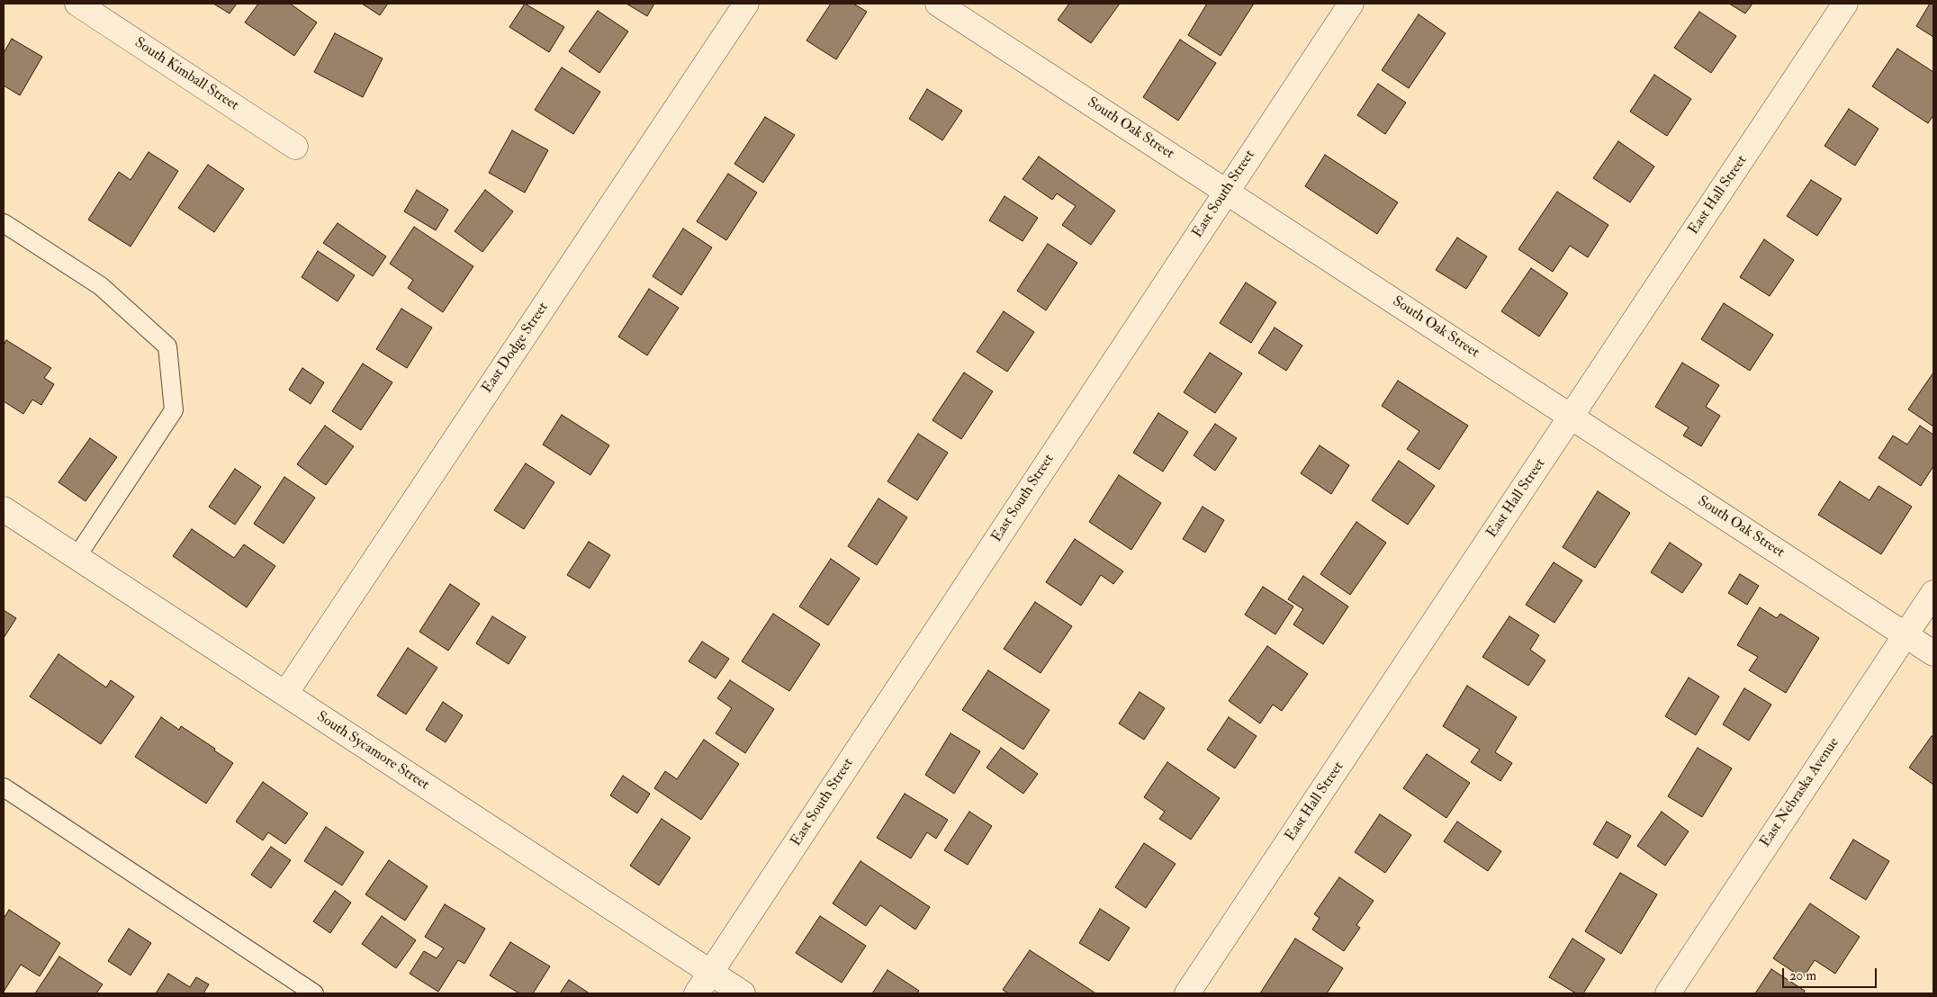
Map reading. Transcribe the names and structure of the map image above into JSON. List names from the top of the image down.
{
  "streets": {
    "street": [
      "South Kimball Street",
      "South Oak Street",
      "East South Street",
      "East Hall Street",
      "East Dodge Street",
      "South Sycamore Street",
      "East Nebraska Avenue"
    ]
  },
  "crossings": [
    ["South Oak Street", "East South Street"],
    ["South Oak Street", "East Hall Street"],
    ["South Oak Street", "East Nebraska Avenue"],
    ["East South Street", "South Sycamore Street"],
    ["East Dodge Street", "South Sycamore Street"]
  ],
  "scale_bar": "20 m"
}
